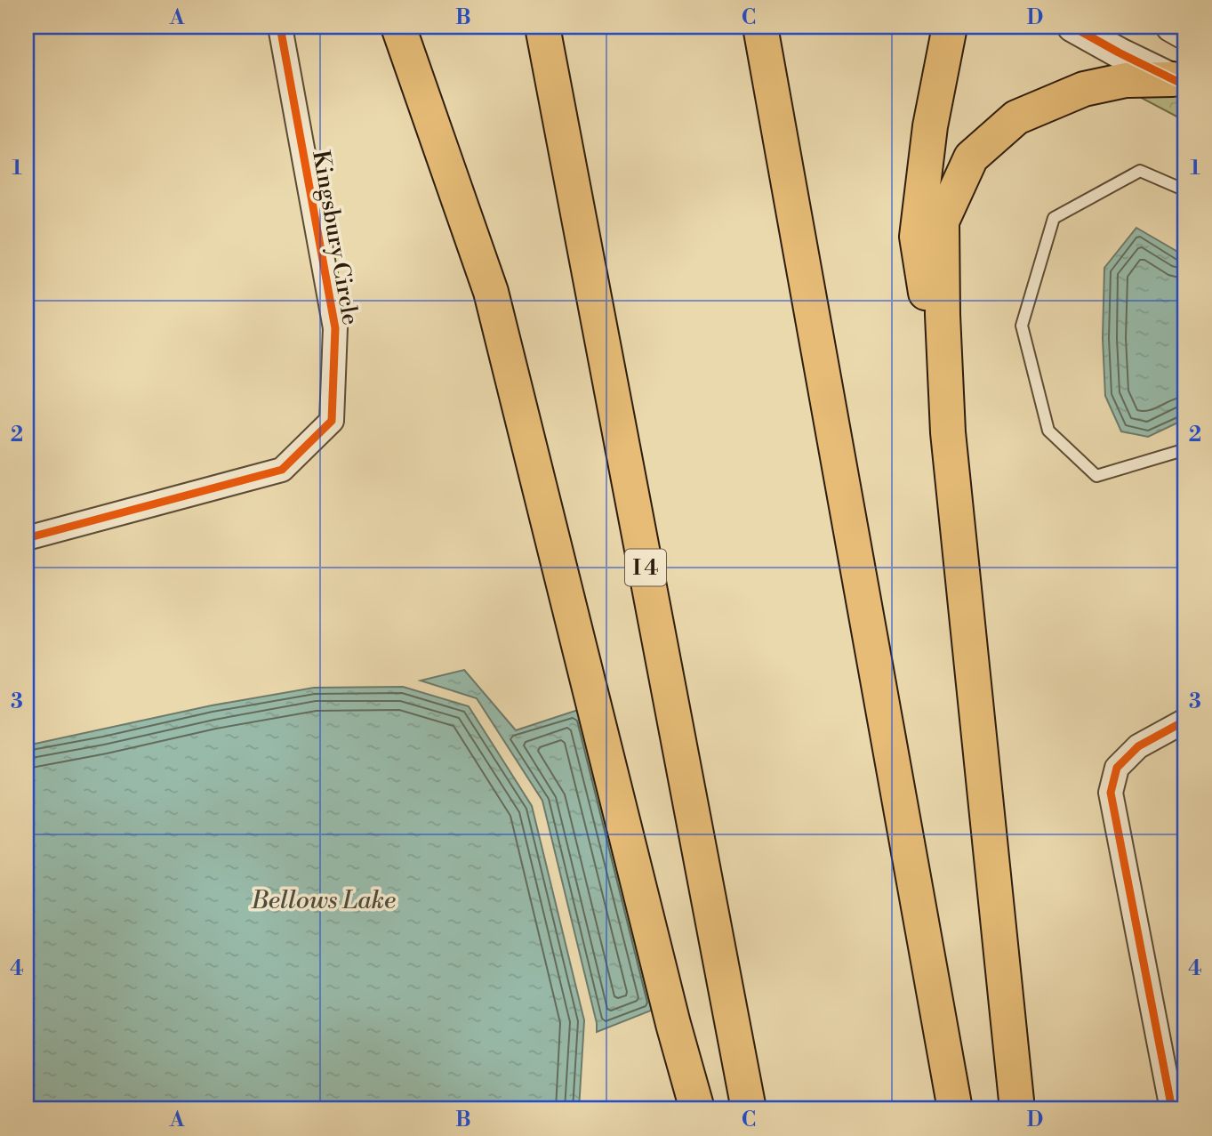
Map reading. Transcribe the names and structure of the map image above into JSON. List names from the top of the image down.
{
  "streets": {
    "highway": ["I 4"],
    "street": ["Kingsbury Circle"]
  },
  "water": ["Bellows Lake"],
  "grid": {
    "columns": [
      "A",
      "B",
      "C",
      "D"
    ],
    "rows": [
      "1",
      "2",
      "3",
      "4"
    ]
  }
}
